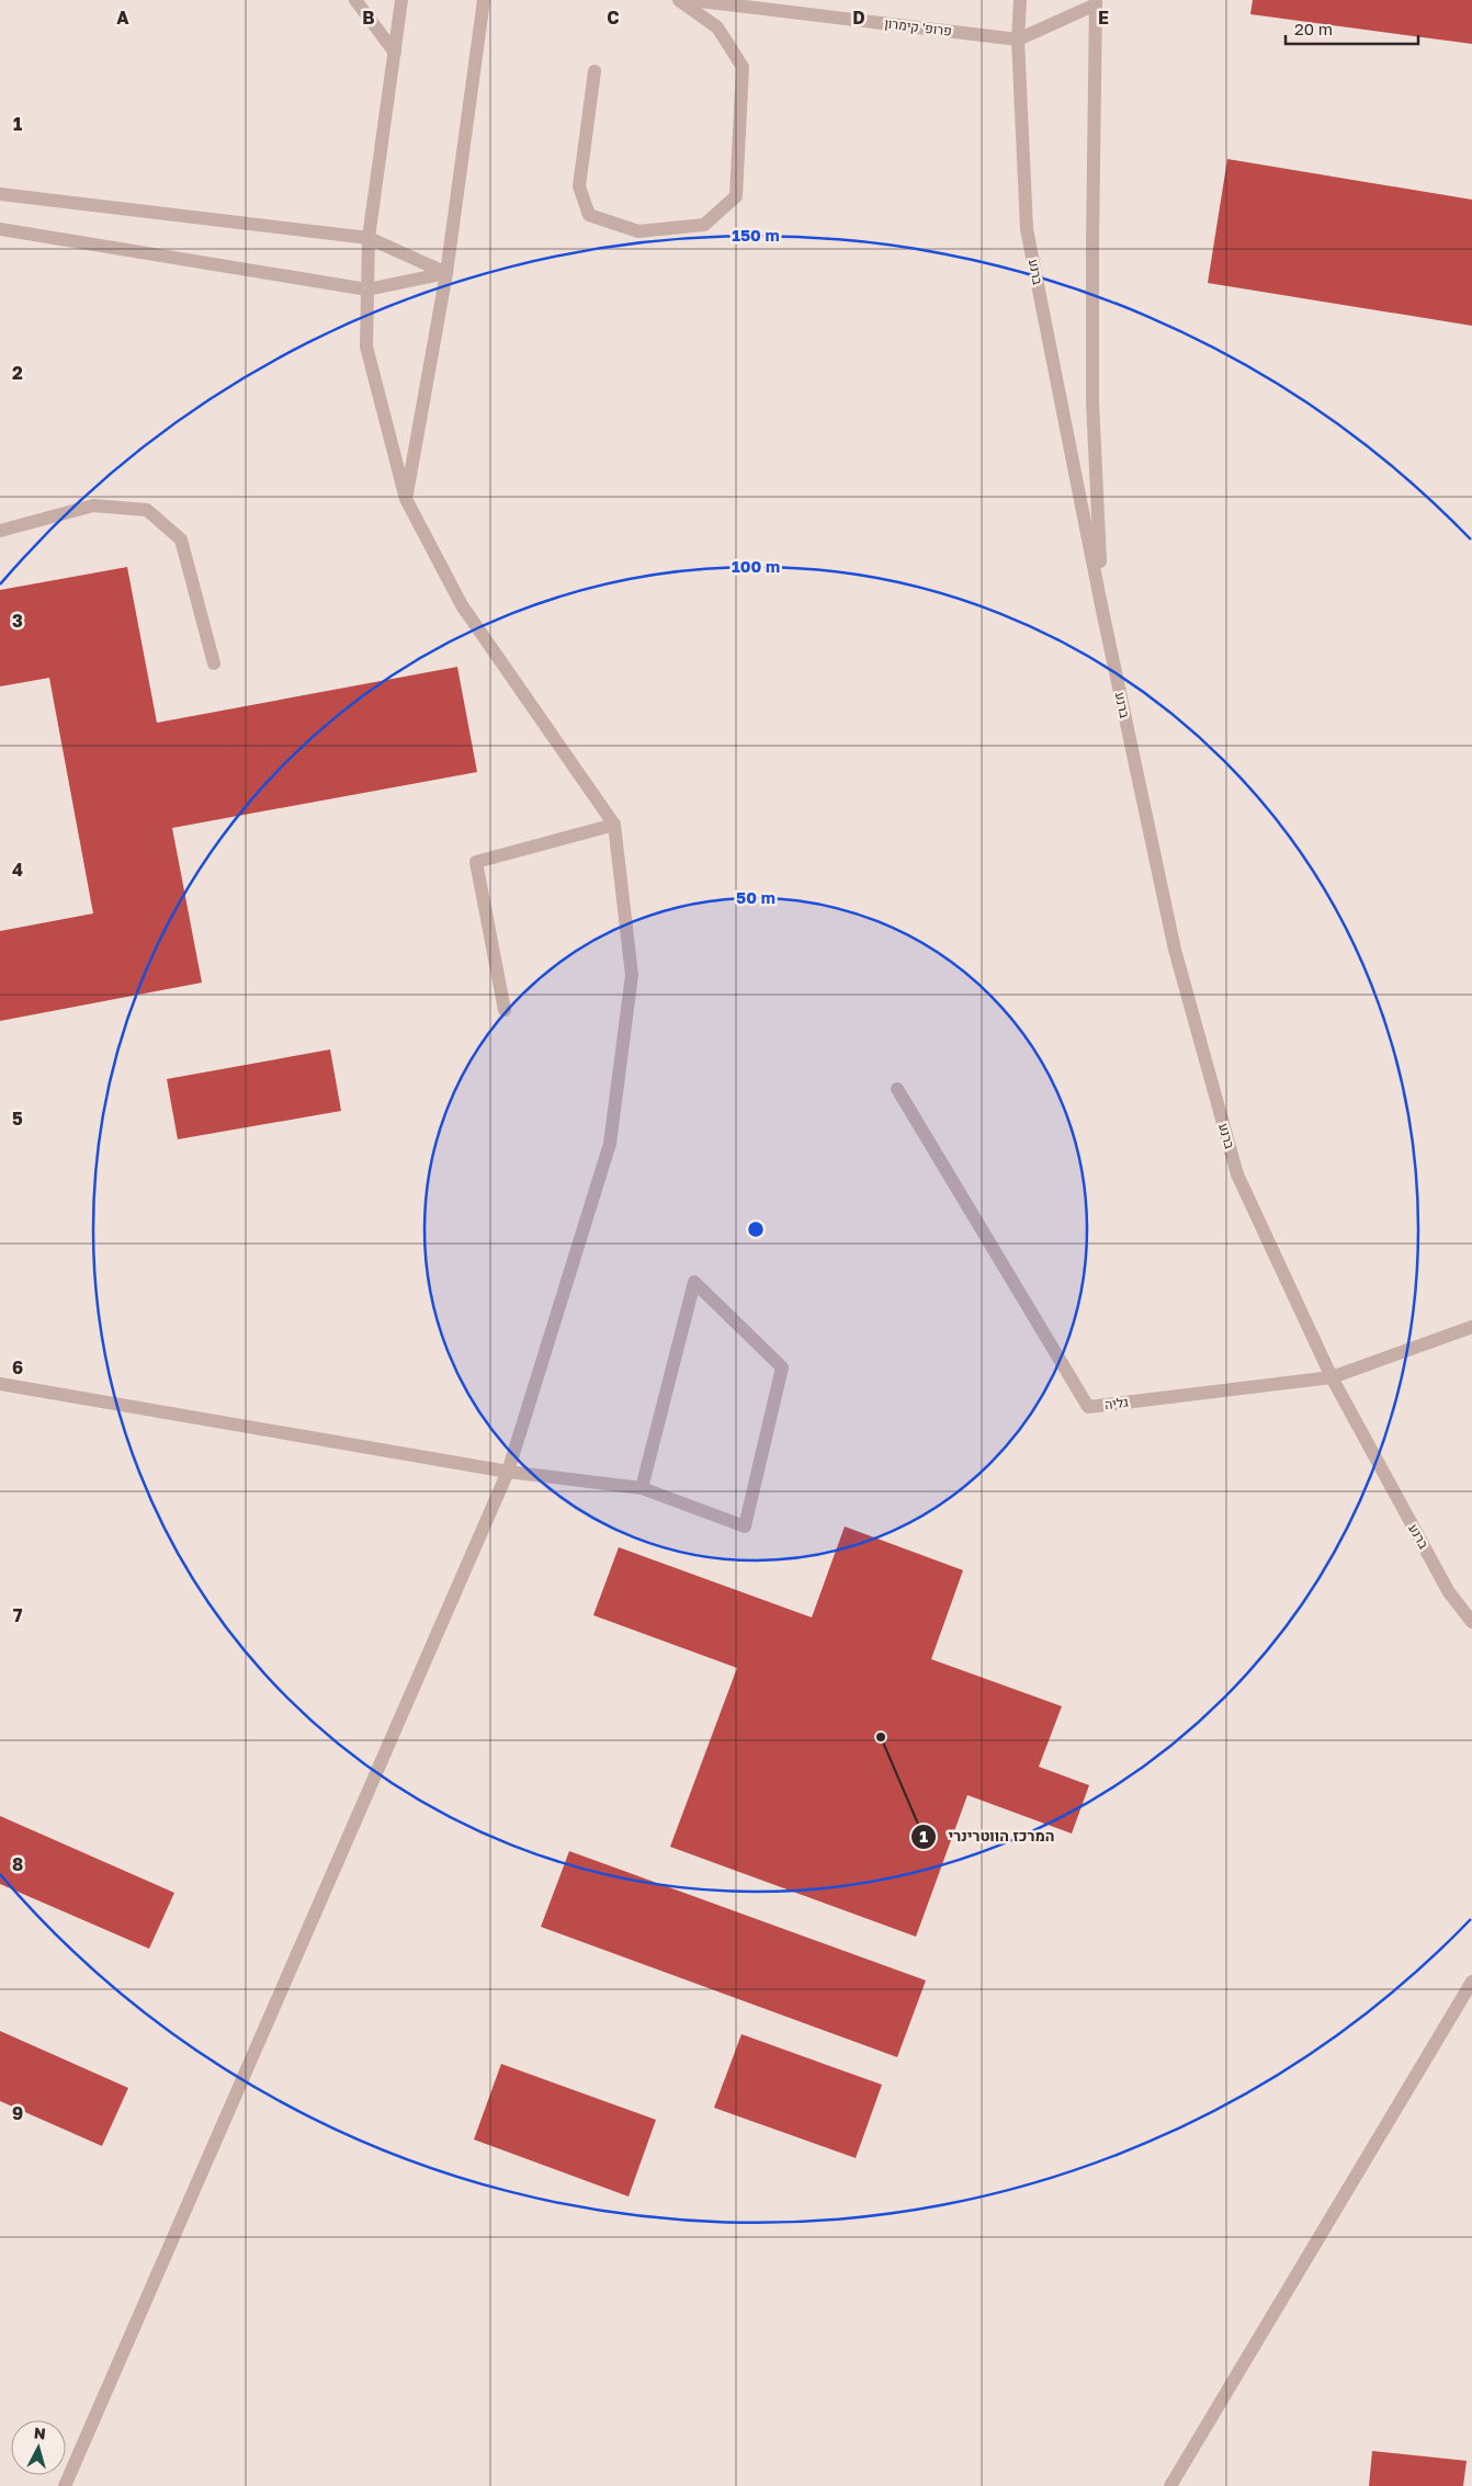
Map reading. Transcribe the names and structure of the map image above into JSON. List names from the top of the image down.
{
  "streets": {
    "street": ["פרופ' קימרון", "ברנע", "גליה"]
  },
  "crossings": [
    ["פרופ' קימרון", "ברנע"],
    ["ברנע", "גליה"]
  ],
  "places": ["המרכז הווטרינרי"],
  "scale_bar": "20 m",
  "north": "top",
  "grid": {
    "columns": [
      "A",
      "B",
      "C",
      "D",
      "E"
    ],
    "rows": [
      "1",
      "2",
      "3",
      "4",
      "5",
      "6",
      "7",
      "8",
      "9"
    ]
  },
  "rings": ["150 m", "100 m", "50 m"]
}
